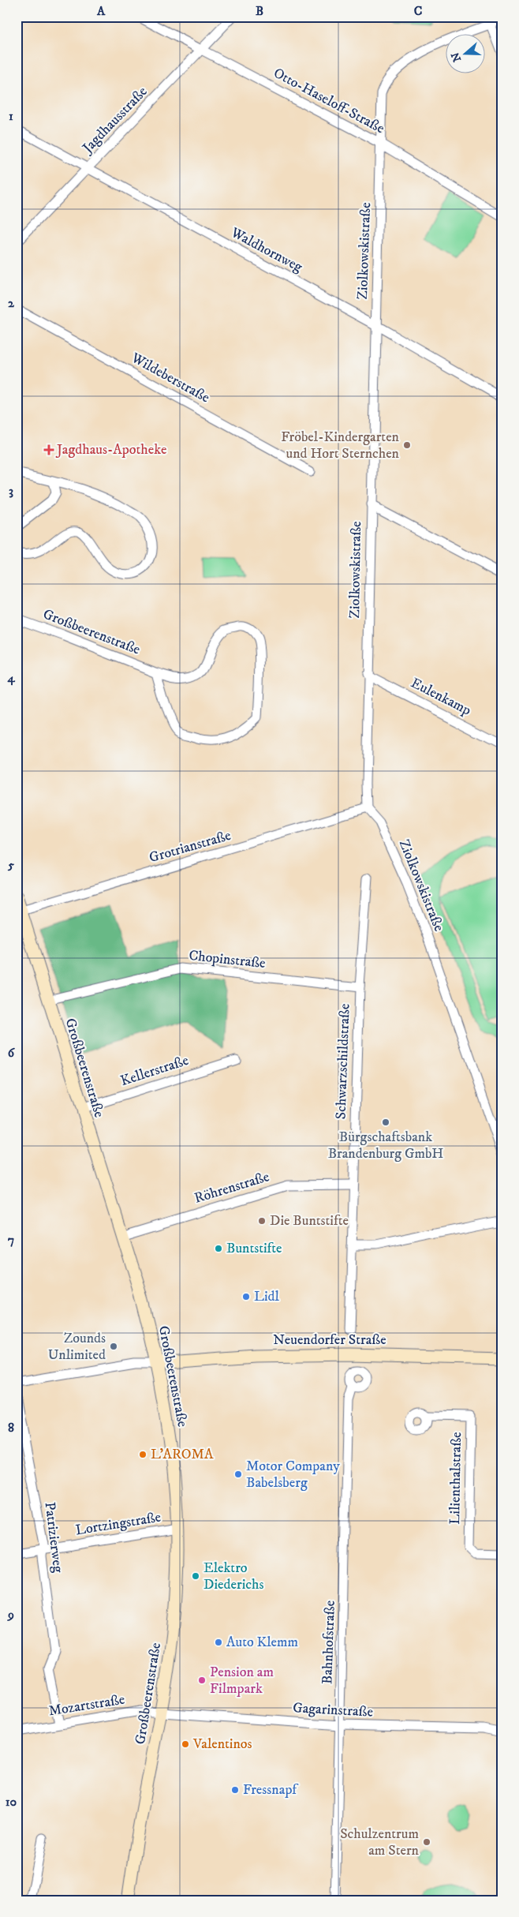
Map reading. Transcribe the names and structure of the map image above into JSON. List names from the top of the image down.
{
  "streets": {
    "street": [
      "Otto-Haseloff-Straße",
      "Jagdhausstraße",
      "Waldhornweg",
      "Ziolkowskistraße",
      "Wildeberstraße",
      "Großbeerenstraße",
      "Eulenkamp",
      "Grotrianstraße",
      "Chopinstraße",
      "Schwarzschildstraße",
      "Kellerstraße",
      "Röhrenstraße",
      "Neuendorfer Straße",
      "Lilienthalstraße",
      "Lortzingstraße",
      "Patrizierweg",
      "Bahnhofstraße",
      "Mozartstraße",
      "Gagarinstraße"
    ]
  },
  "crossings": [
    ["Otto-Haseloff-Straße", "Jagdhausstraße"],
    ["Otto-Haseloff-Straße", "Ziolkowskistraße"],
    ["Jagdhausstraße", "Waldhornweg"],
    ["Waldhornweg", "Ziolkowskistraße"],
    ["Ziolkowskistraße", "Eulenkamp"],
    ["Ziolkowskistraße", "Grotrianstraße"],
    ["Großbeerenstraße", "Grotrianstraße"],
    ["Großbeerenstraße", "Chopinstraße"],
    ["Großbeerenstraße", "Kellerstraße"],
    ["Großbeerenstraße", "Röhrenstraße"],
    ["Großbeerenstraße", "Neuendorfer Straße"],
    ["Großbeerenstraße", "Lortzingstraße"],
    ["Großbeerenstraße", "Mozartstraße"],
    ["Großbeerenstraße", "Gagarinstraße"],
    ["Chopinstraße", "Schwarzschildstraße"],
    ["Schwarzschildstraße", "Röhrenstraße"],
    ["Lortzingstraße", "Patrizierweg"],
    ["Patrizierweg", "Mozartstraße"],
    ["Bahnhofstraße", "Gagarinstraße"],
    ["Mozartstraße", "Gagarinstraße"]
  ],
  "places": {
    "other": [
      "Fröbel-Kindergarten und Hort Sternchen",
      "Bürgschaftsbank Brandenburg GmbH",
      "Die Buntstifte",
      "Buntstifte",
      "Lidl",
      "Zounds Unlimited",
      "L'AROMA",
      "Motor Company Babelsberg",
      "Elektro Diederichs",
      "Auto Klemm",
      "Pension am Filmpark",
      "Valentinos",
      "Fressnapf",
      "Schulzentrum am Stern"
    ],
    "health": ["Jagdhaus-Apotheke"]
  },
  "north": "left",
  "grid": {
    "columns": ["A", "B", "C"],
    "rows": [
      "1",
      "2",
      "3",
      "4",
      "5",
      "6",
      "7",
      "8",
      "9",
      "10"
    ]
  }
}
